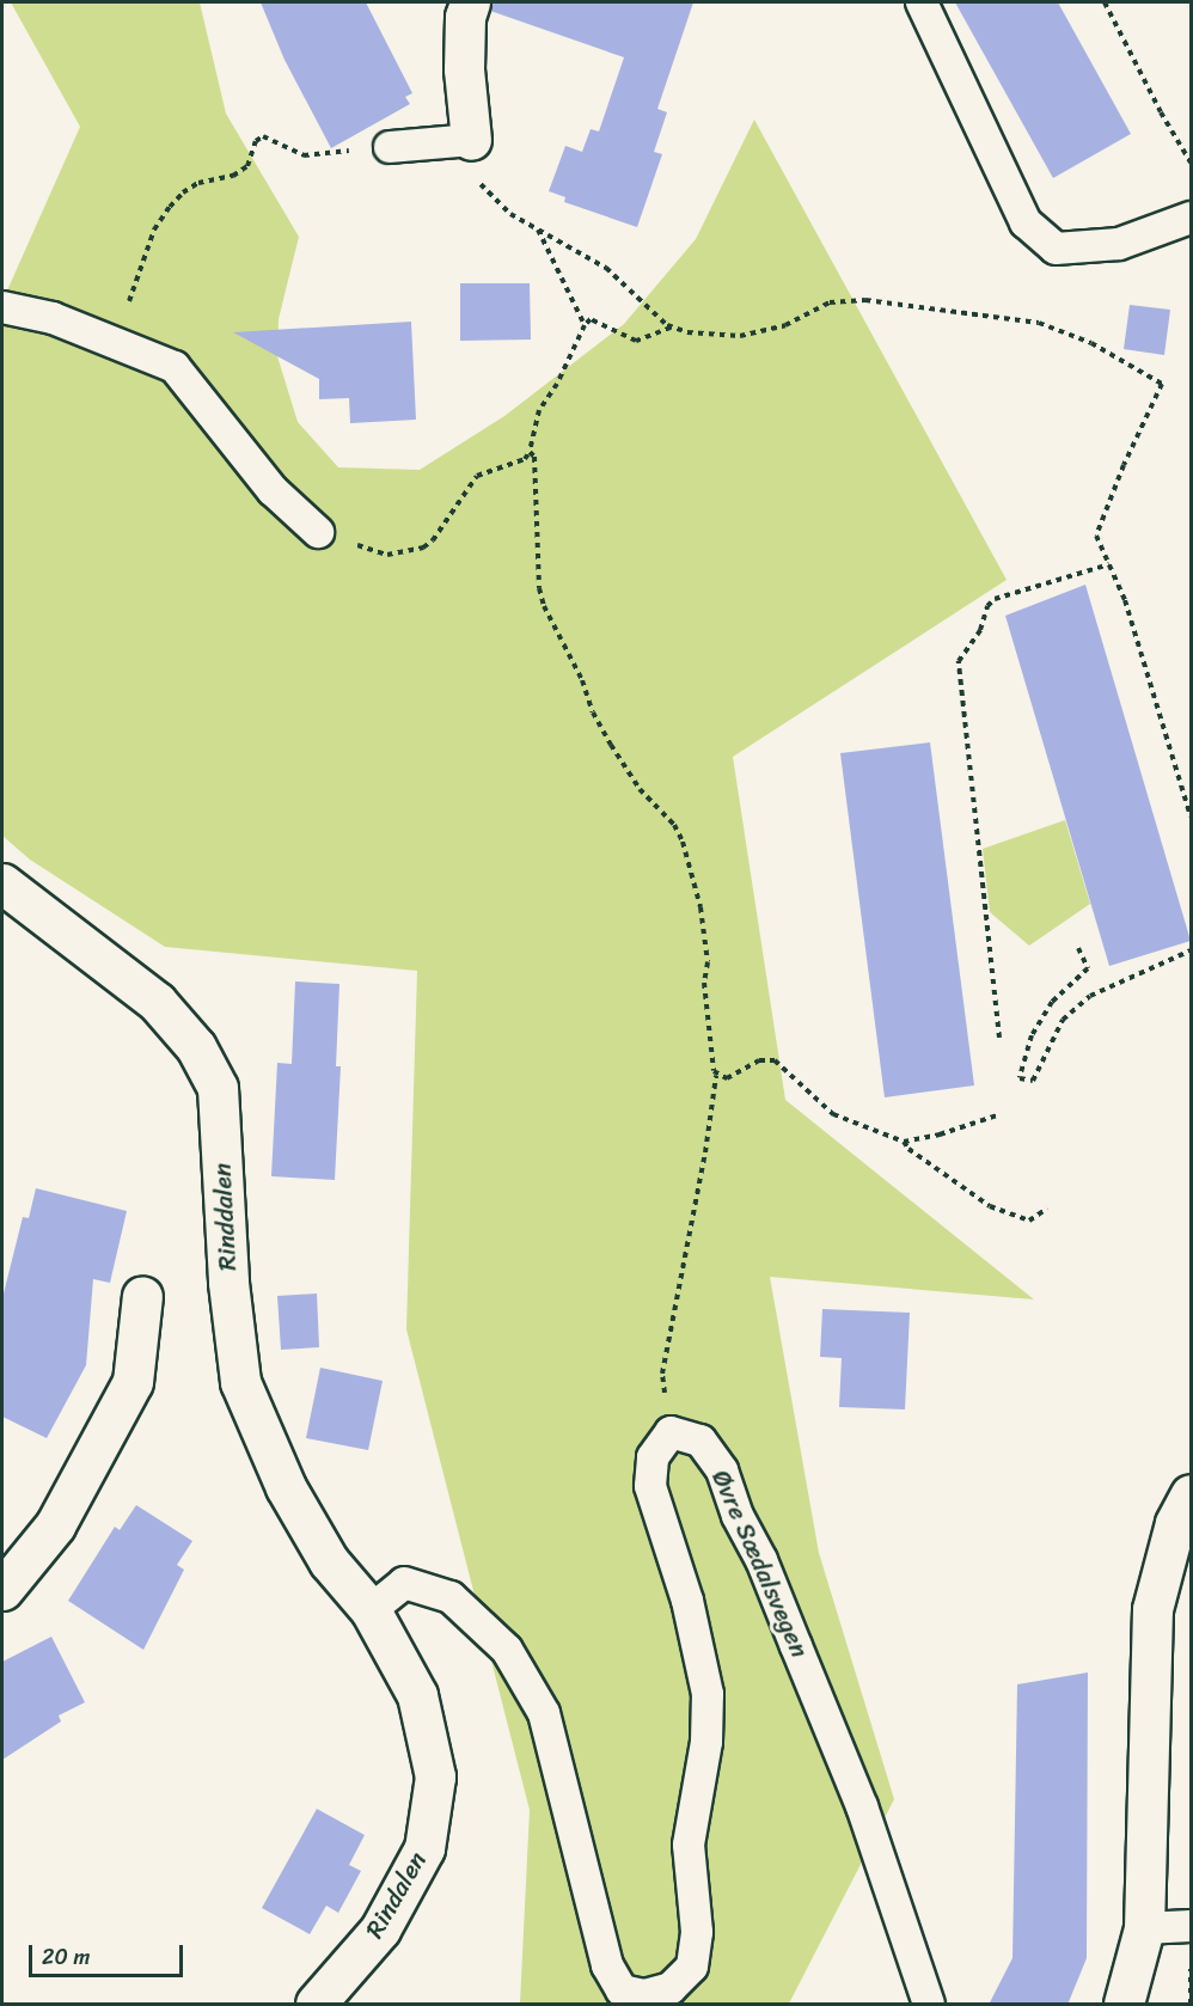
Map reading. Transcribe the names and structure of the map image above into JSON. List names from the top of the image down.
{
  "streets": {
    "street": ["Rinddalen", "Rindalen"],
    "lane": ["Øvre Sædalsvegen"]
  },
  "crossings": [
    ["Rinddalen", "Rindalen"]
  ],
  "scale_bar": "20 m"
}
